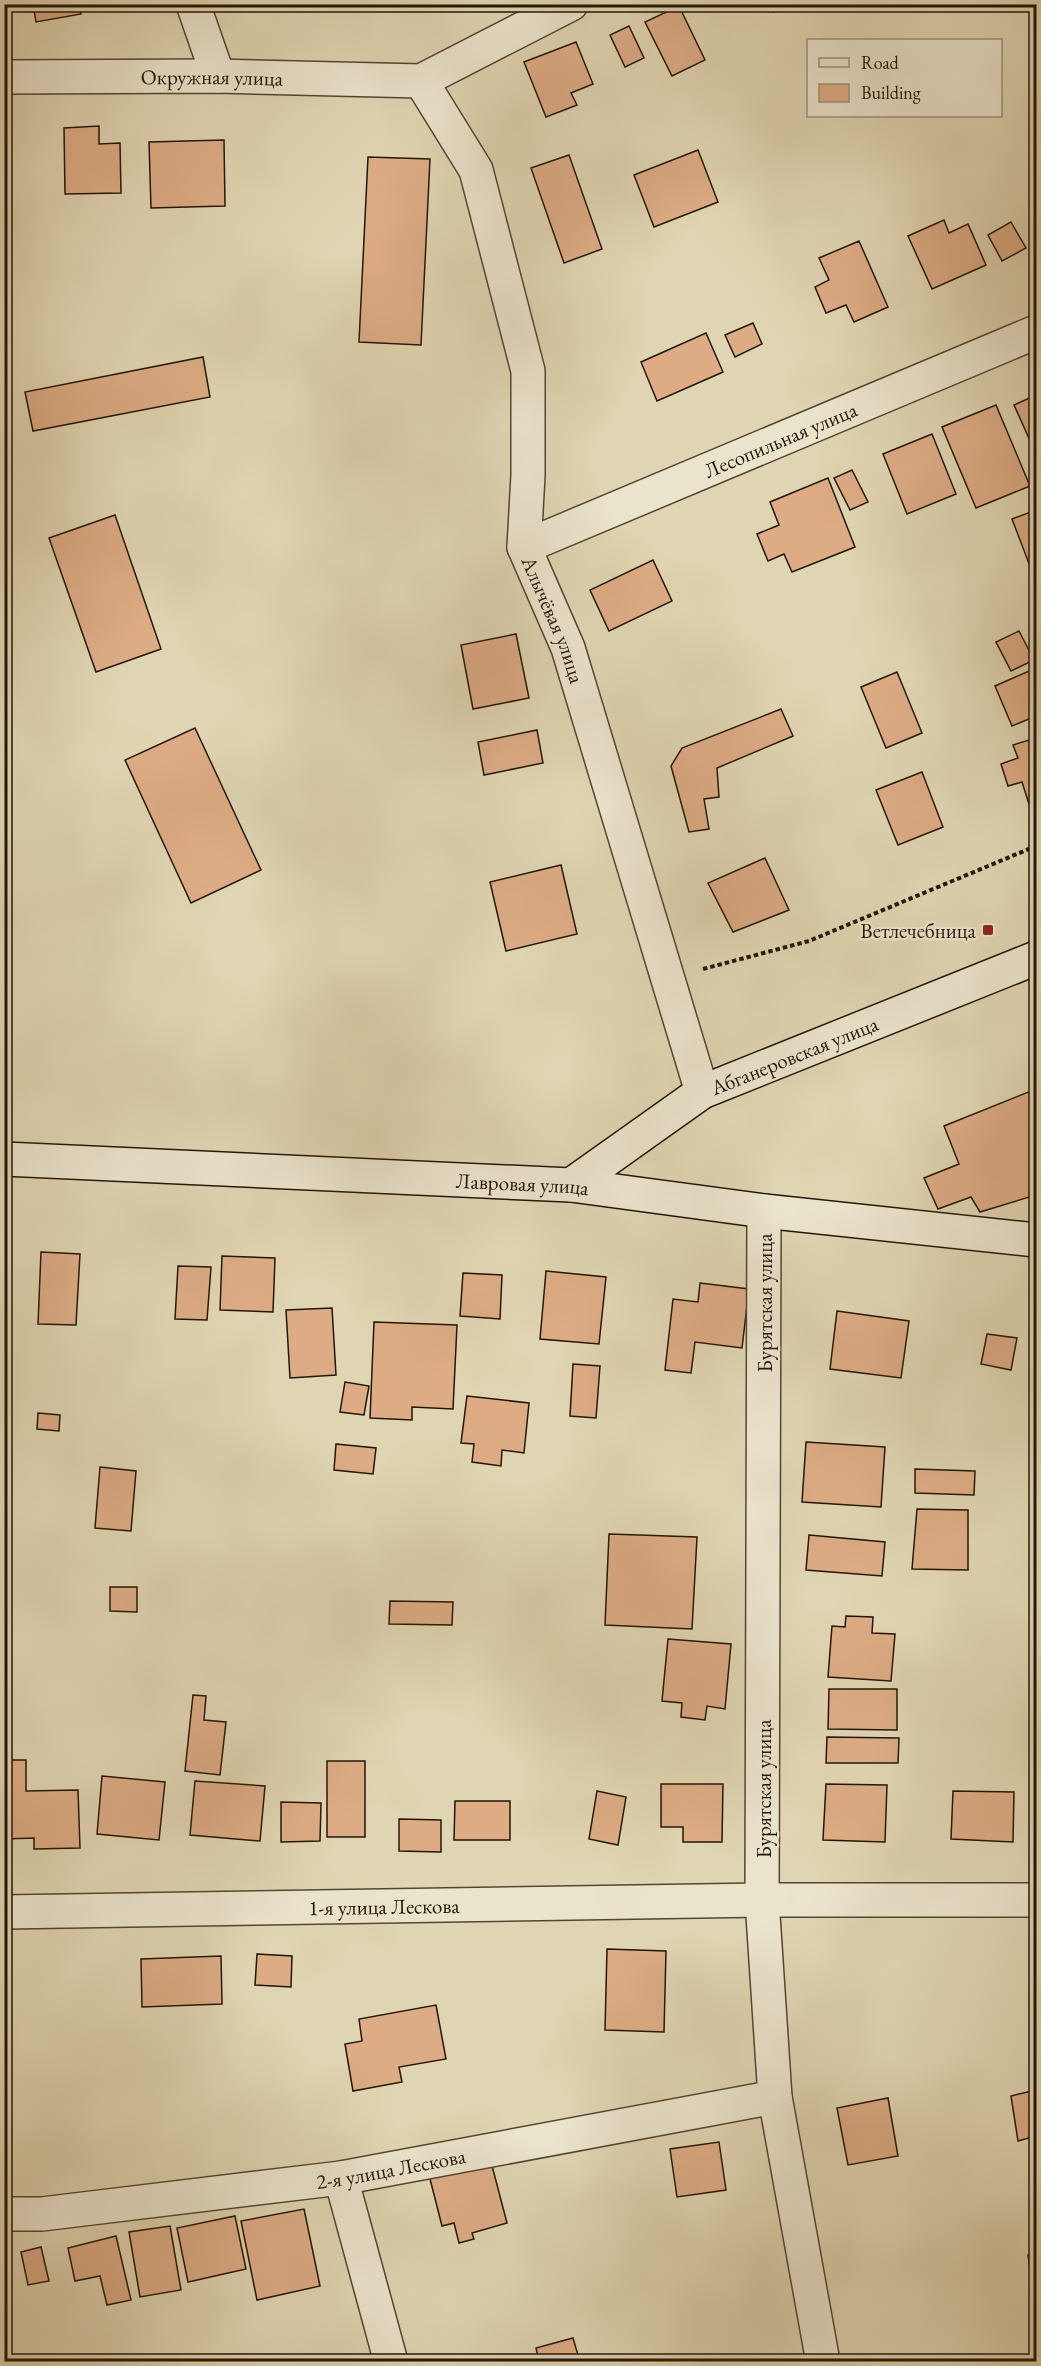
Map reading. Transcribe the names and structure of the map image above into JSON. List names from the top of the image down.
{
  "streets": {
    "street": [
      "Окружная улица",
      "Лесопильная улица",
      "Алычёвая улица",
      "Абганеровская улица",
      "Лавровая улица",
      "Бурятская улица",
      "1-я улица Лескова",
      "2-я улица Лескова"
    ]
  },
  "crossings": [
    ["Окружная улица", "Алычёвая улица"],
    ["Лесопильная улица", "Алычёвая улица"],
    ["Алычёвая улица", "Абганеровская улица"],
    ["Абганеровская улица", "Лавровая улица"],
    ["Лавровая улица", "Бурятская улица"],
    ["Бурятская улица", "1-я улица Лескова"],
    ["Бурятская улица", "2-я улица Лескова"]
  ],
  "places": {
    "transit": ["Ветлечебница"]
  },
  "legend": ["Road", "Building"]
}
